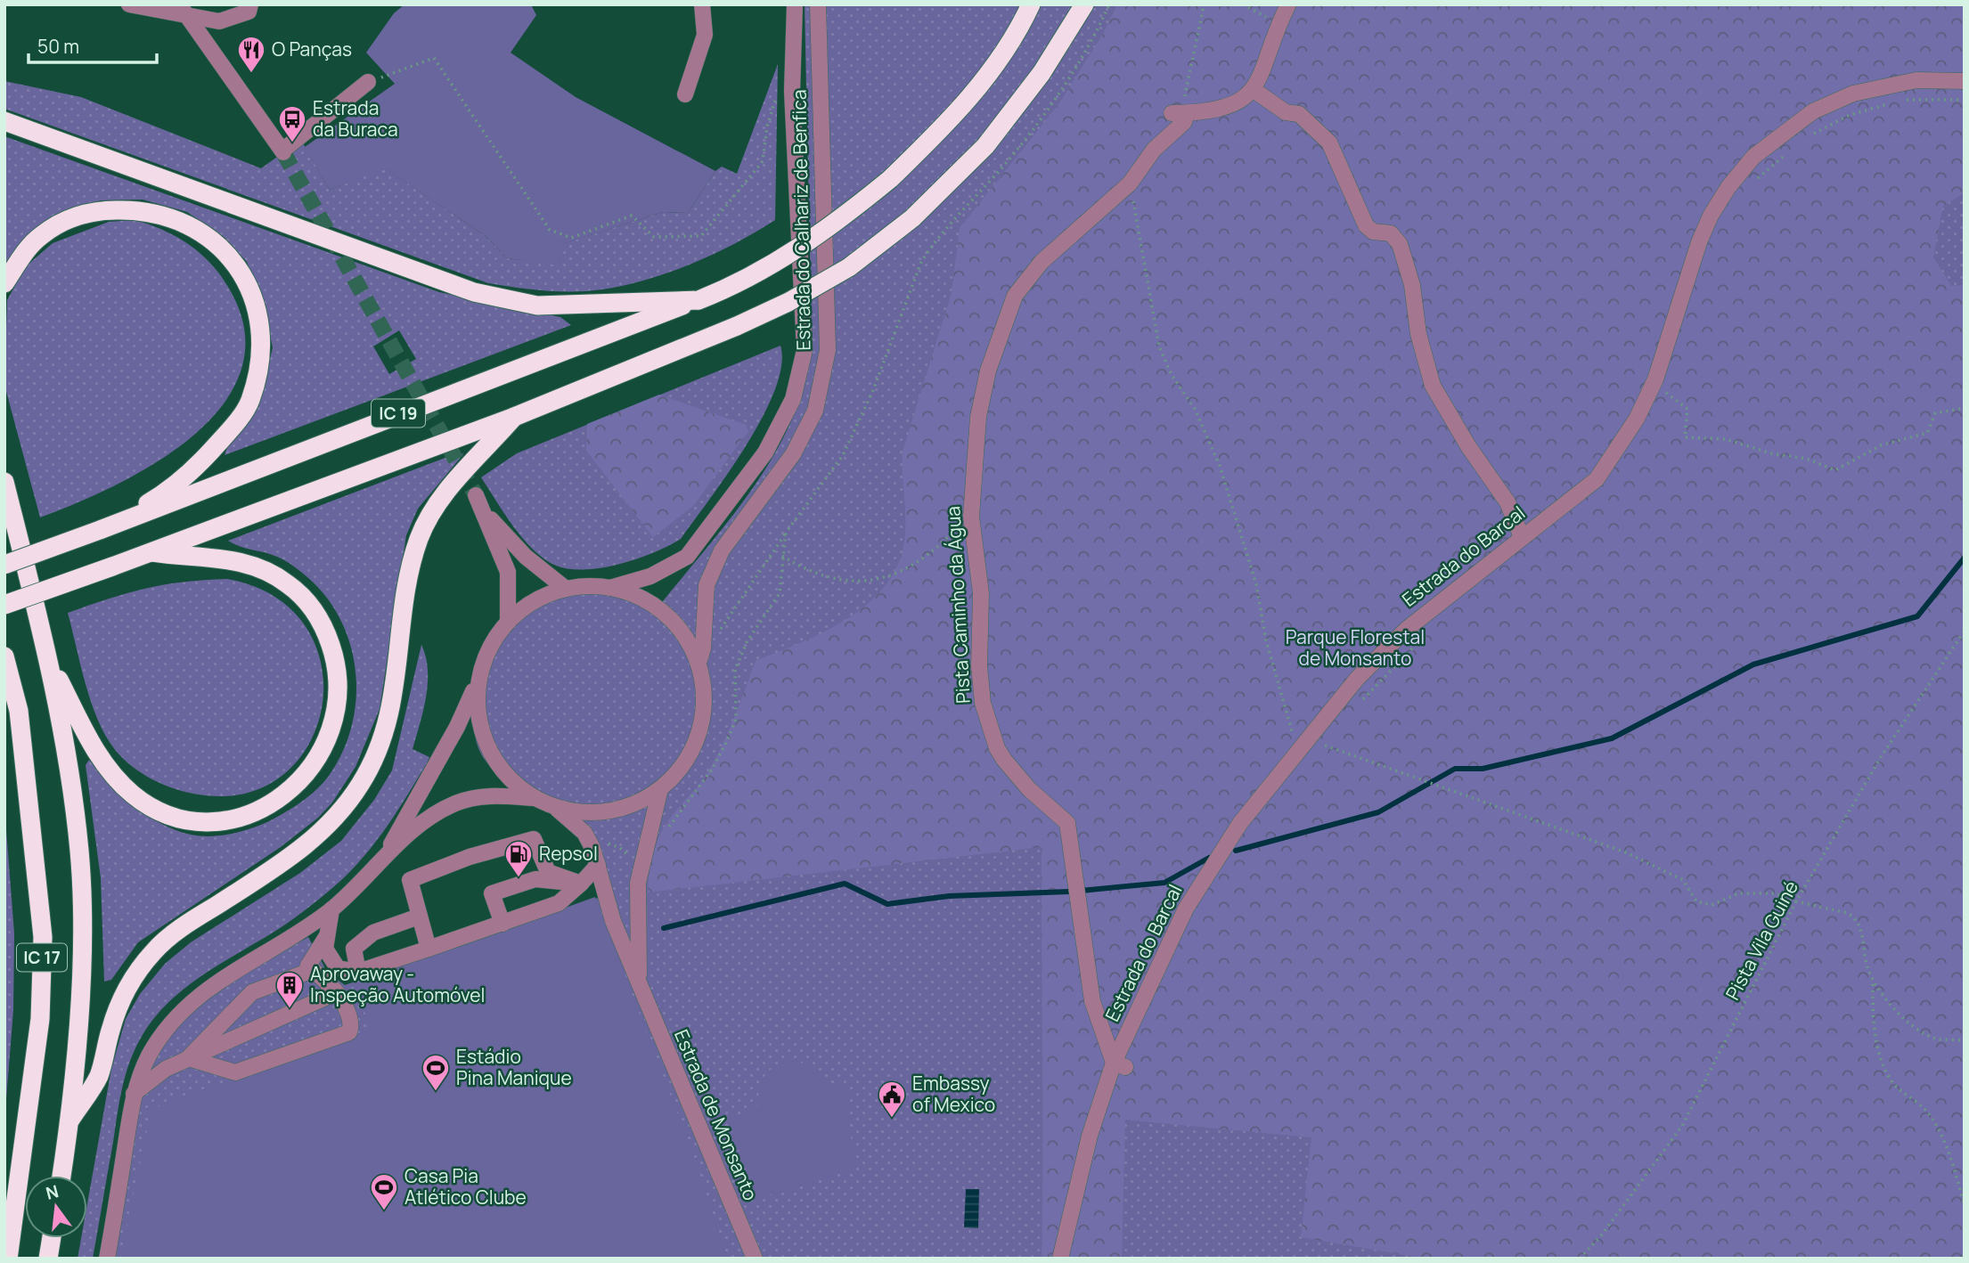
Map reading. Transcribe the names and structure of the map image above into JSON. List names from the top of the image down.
{
  "streets": {
    "highway": ["IC 19", "IC 17"],
    "street": [
      "Estrada do Calhariz de Benfica",
      "Estrada do Barcal",
      "Pista Caminho da Água",
      "Estrada de Monsanto"
    ],
    "path": ["Pista Vila Guiné"]
  },
  "crossings": [
    ["Estrada do Barcal", "Pista Caminho da Água"]
  ],
  "parks": ["Parque Florestal de Monsanto"],
  "places": {
    "restaurant": ["O Panças"],
    "bus stop": ["Estrada da Buraca"],
    "fuel station": ["Repsol"],
    "building": ["Aprovaway - Inspeção Automóvel"],
    "sports": ["Estádio Pina Manique", "Casa Pia Atlético Clube"],
    "public building": ["Embassy of Mexico"]
  },
  "scale_bar": "50 m",
  "north": "top"
}
